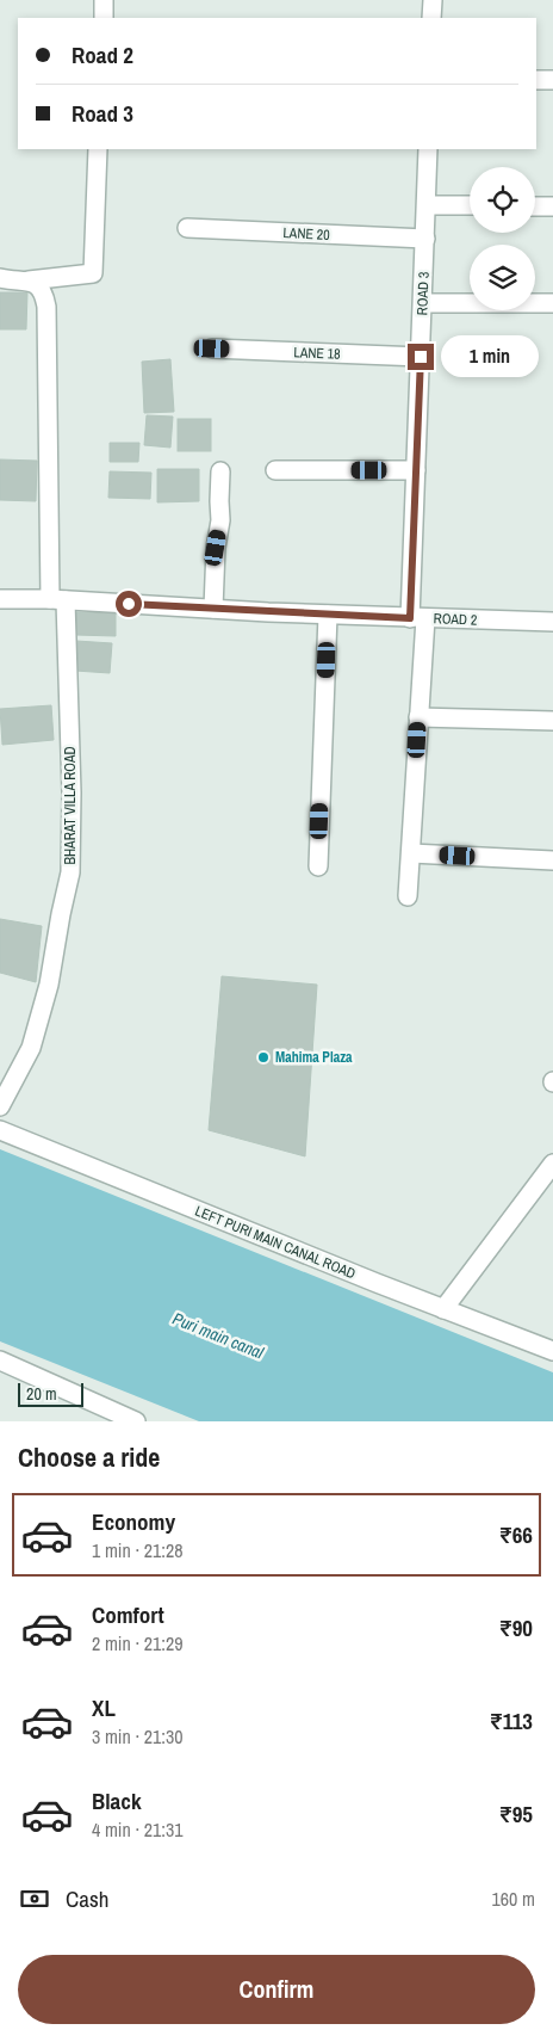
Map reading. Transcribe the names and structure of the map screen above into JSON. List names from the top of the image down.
{
  "streets": {
    "street": [
      "LANE 20",
      "ROAD 3",
      "LANE 18",
      "ROAD 2",
      "BHARAT VILLA ROAD",
      "LEFT PURI MAIN CANAL ROAD"
    ]
  },
  "crossings": [
    ["LANE 20", "ROAD 3"],
    ["ROAD 3", "LANE 18"],
    ["ROAD 3", "ROAD 2"],
    ["ROAD 2", "BHARAT VILLA ROAD"]
  ],
  "water": ["Puri main canal"],
  "places": ["Mahima Plaza"],
  "scale_bar": "20 m",
  "page": {
    "banner": ["Road 2", "Road 3"],
    "bubble": "1 min",
    "scale": "20 m",
    "heading": "Choose a ride",
    "list": [
      {
        "name": "Economy",
        "note": "1 min · 21:28",
        "value": "₹66"
      },
      {
        "name": "Comfort",
        "note": "2 min · 21:29",
        "value": "₹90"
      },
      {
        "name": "XL",
        "note": "3 min · 21:30",
        "value": "₹113"
      },
      {
        "name": "Black",
        "note": "4 min · 21:31",
        "value": "₹95"
      }
    ],
    "pay": ["Cash", "160 m"],
    "buttons": "Confirm"
  }
}
